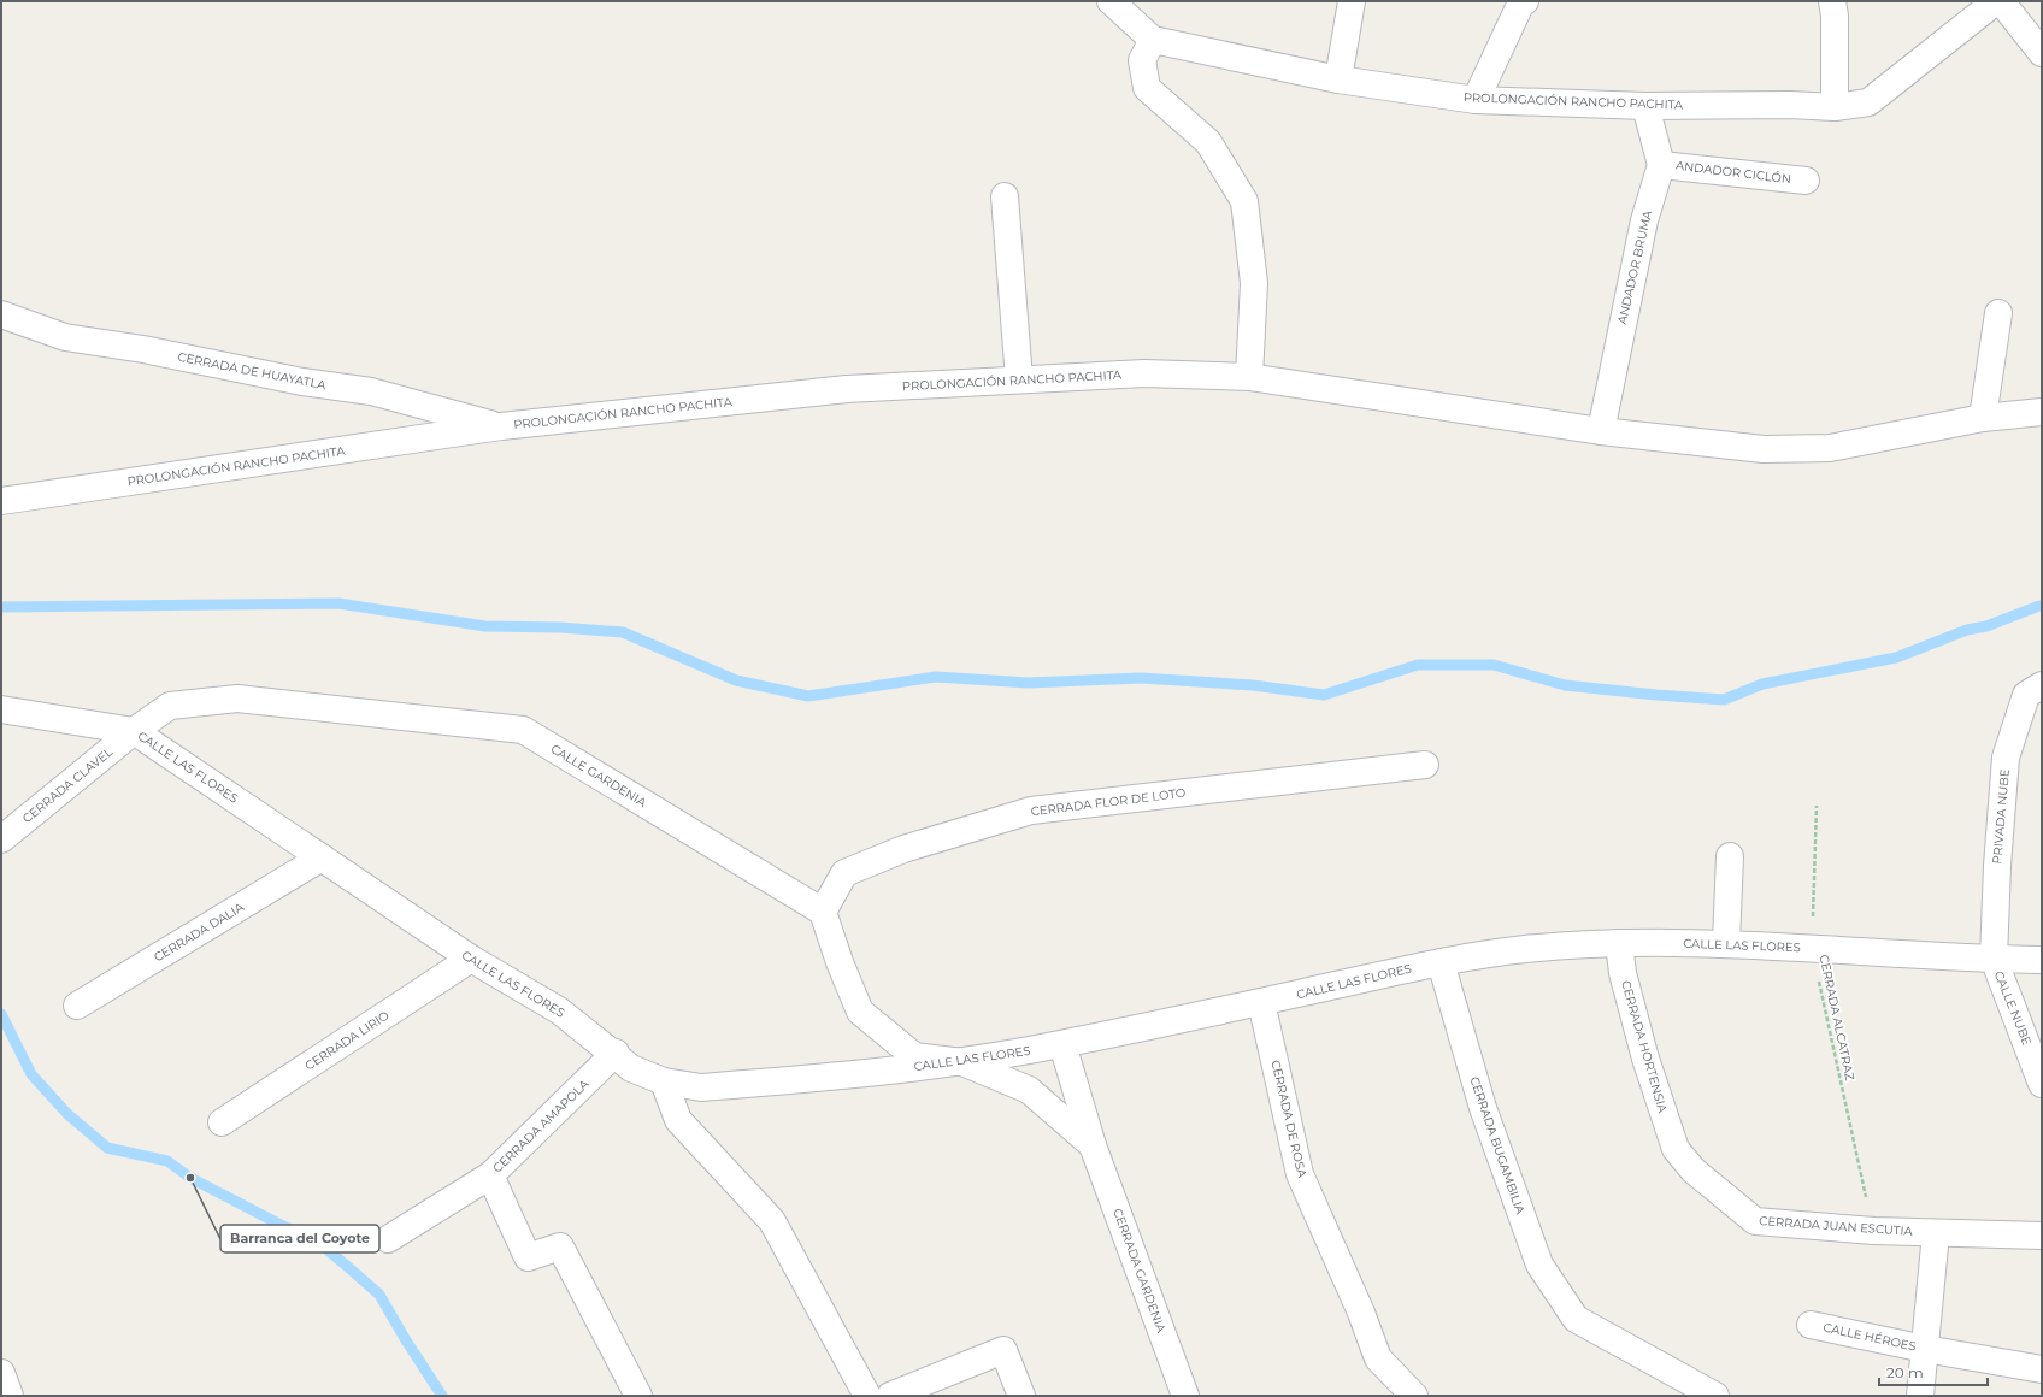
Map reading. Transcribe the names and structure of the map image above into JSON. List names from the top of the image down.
{
  "streets": {
    "street": [
      "PROLONGACIÓN RANCHO PACHITA",
      "ANDADOR CICLÓN",
      "ANDADOR BRUMA",
      "CERRADA DE HUAYATLA",
      "CALLE LAS FLORES",
      "CALLE GARDENIA",
      "CERRADA CLAVEL",
      "CERRADA FLOR DE LOTO",
      "PRIVADA NUBE",
      "CERRADA DALIA",
      "CALLE NUBE",
      "CERRADA LIRIO",
      "CERRADA HORTENSIA",
      "CERRADA DE ROSA",
      "CERRADA AMAPOLA",
      "CERRADA BUGAMBILIA",
      "CERRADA JUAN ESCUTIA",
      "CERRADA GARDENIA",
      "CALLE HÉROES"
    ],
    "path": ["CERRADA ALCATRAZ"]
  },
  "crossings": [
    ["PROLONGACIÓN RANCHO PACHITA", "ANDADOR BRUMA"],
    ["PROLONGACIÓN RANCHO PACHITA", "CERRADA DE HUAYATLA"],
    ["ANDADOR CICLÓN", "ANDADOR BRUMA"],
    ["CALLE LAS FLORES", "CALLE GARDENIA"],
    ["CALLE LAS FLORES", "CERRADA CLAVEL"],
    ["CALLE LAS FLORES", "PRIVADA NUBE"],
    ["CALLE LAS FLORES", "CERRADA DALIA"],
    ["CALLE LAS FLORES", "CALLE NUBE"],
    ["CALLE LAS FLORES", "CERRADA ALCATRAZ"],
    ["CALLE LAS FLORES", "CERRADA LIRIO"],
    ["CALLE LAS FLORES", "CERRADA HORTENSIA"],
    ["CALLE LAS FLORES", "CERRADA DE ROSA"],
    ["CALLE LAS FLORES", "CERRADA AMAPOLA"],
    ["CALLE LAS FLORES", "CERRADA BUGAMBILIA"],
    ["CALLE LAS FLORES", "CERRADA GARDENIA"],
    ["CALLE GARDENIA", "CERRADA CLAVEL"],
    ["CALLE GARDENIA", "CERRADA FLOR DE LOTO"],
    ["PRIVADA NUBE", "CALLE NUBE"],
    ["CERRADA ALCATRAZ", "CERRADA JUAN ESCUTIA"],
    ["CERRADA HORTENSIA", "CERRADA JUAN ESCUTIA"]
  ],
  "places": ["Barranca del Coyote"],
  "scale_bar": "20 m"
}
